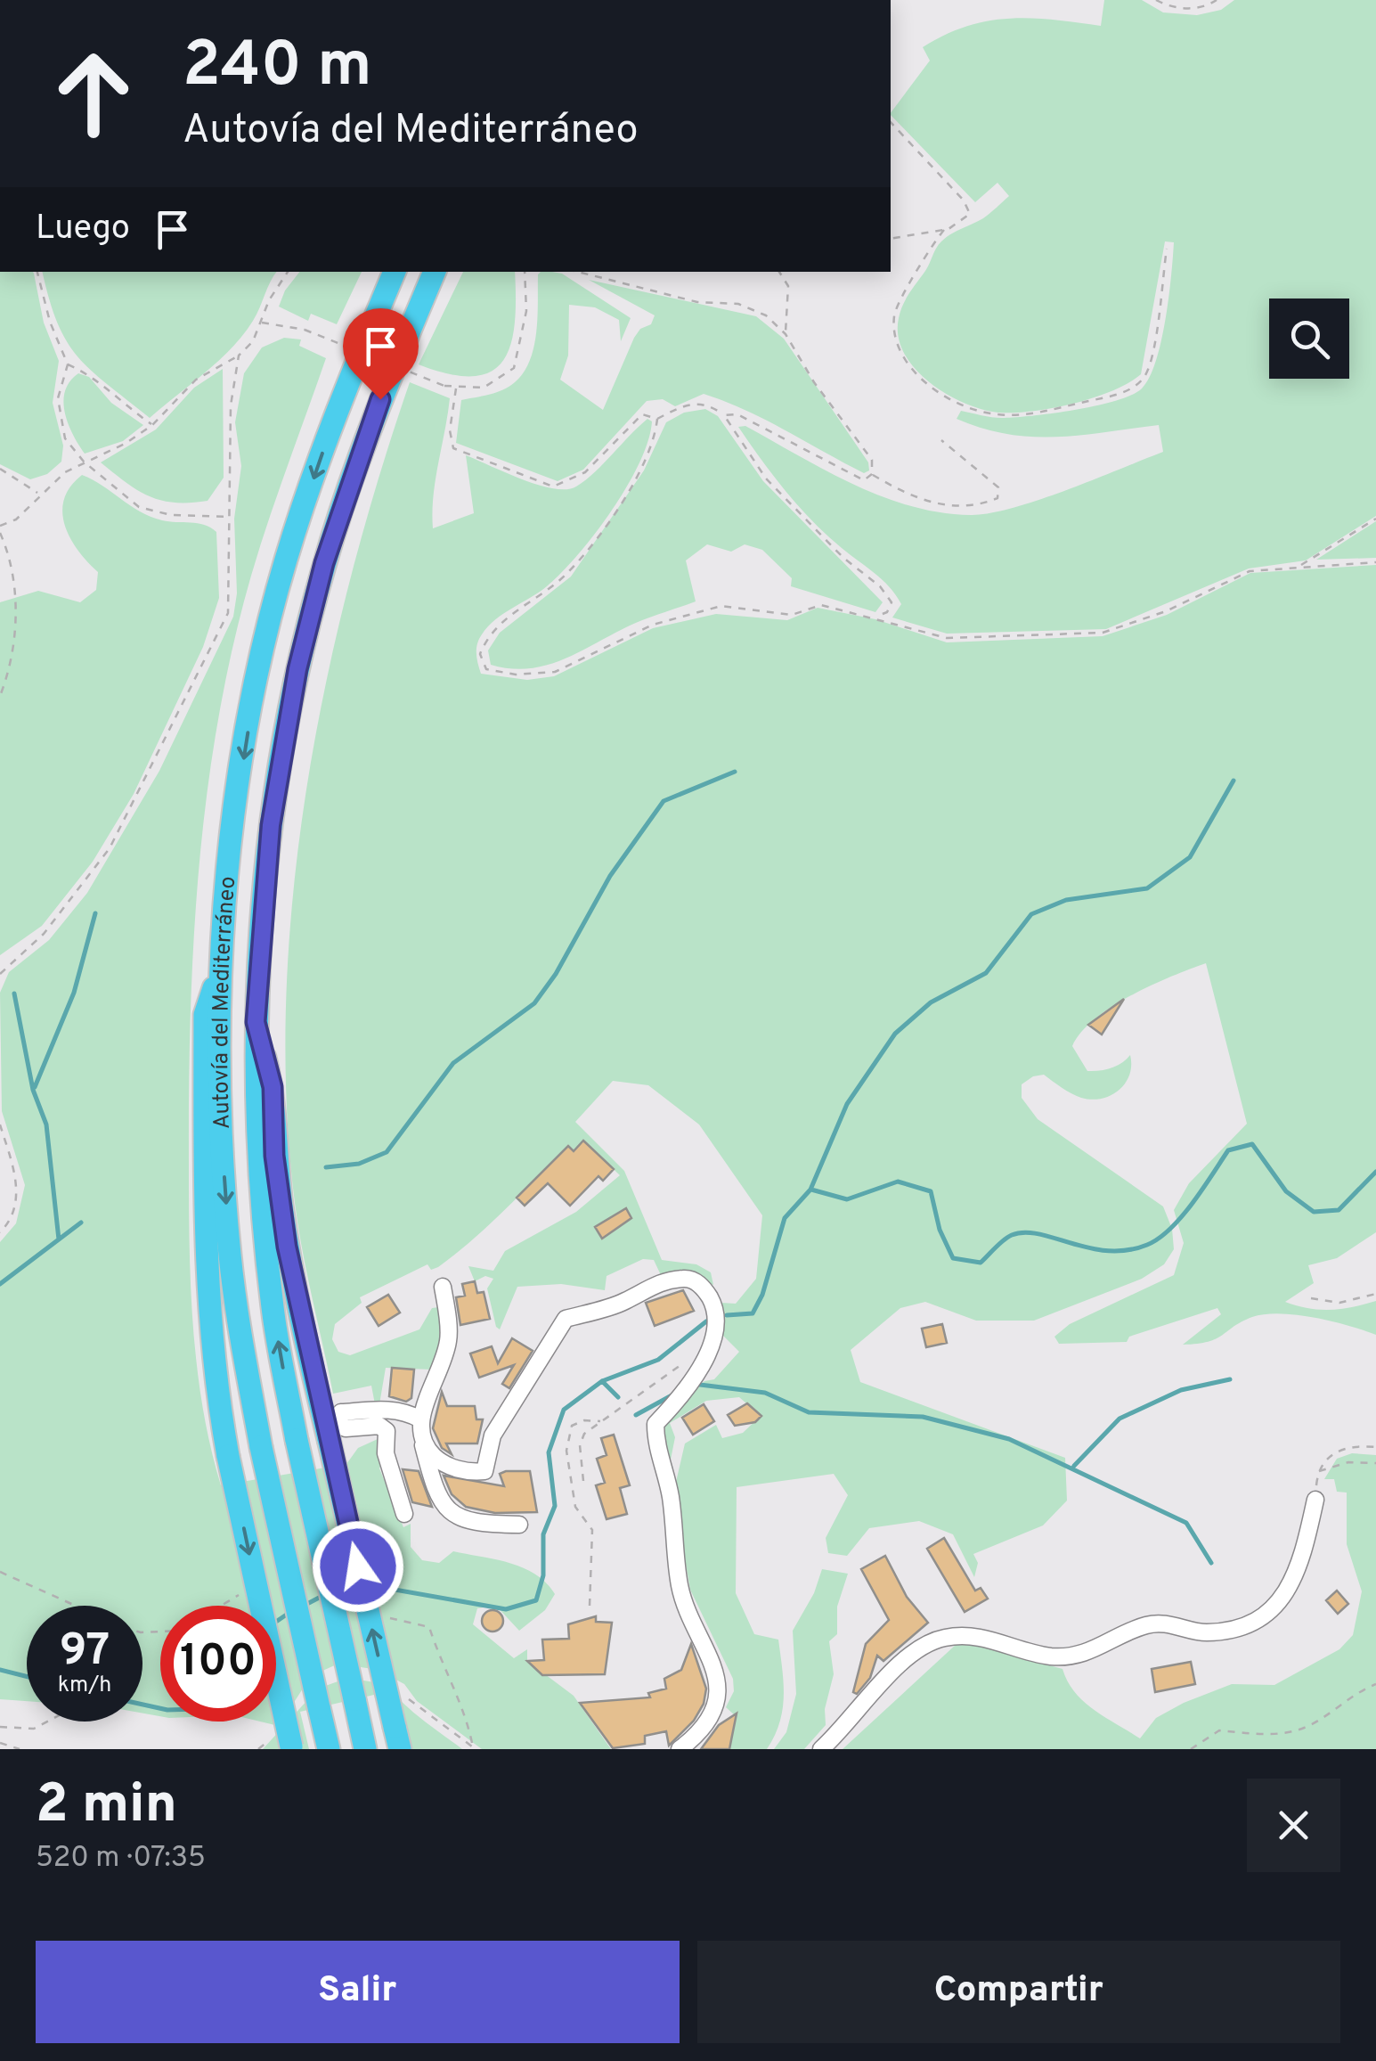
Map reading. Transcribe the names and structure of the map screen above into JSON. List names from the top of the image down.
{
  "streets": {
    "highway": ["Autovía del Mediterráneo"]
  },
  "page": {
    "turn": ["240 m", "Autovía del Mediterráneo"],
    "then": "Luego",
    "speed": "97 km/h",
    "limit": "100",
    "heading": ["2 min", "520 m · 07:35"],
    "buttons": ["Salir", "Compartir"]
  }
}
